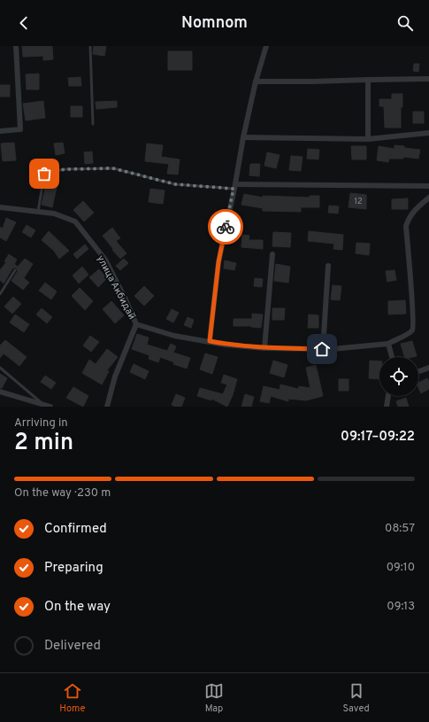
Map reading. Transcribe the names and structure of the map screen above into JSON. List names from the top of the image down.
{
  "streets": {
    "street": ["улица Акбидай"]
  },
  "house_numbers": ["12"],
  "page": {
    "header": "Nomnom",
    "heading": ["2 min", "Arriving in", "09:17–09:22"],
    "bar": "On the way · 230 m",
    "list": [
      ["Confirmed", "08:57"],
      ["Preparing", "09:10"],
      ["On the way", "09:13"],
      "Delivered"
    ],
    "tabs": ["Home", "Map", "Saved"]
  }
}
